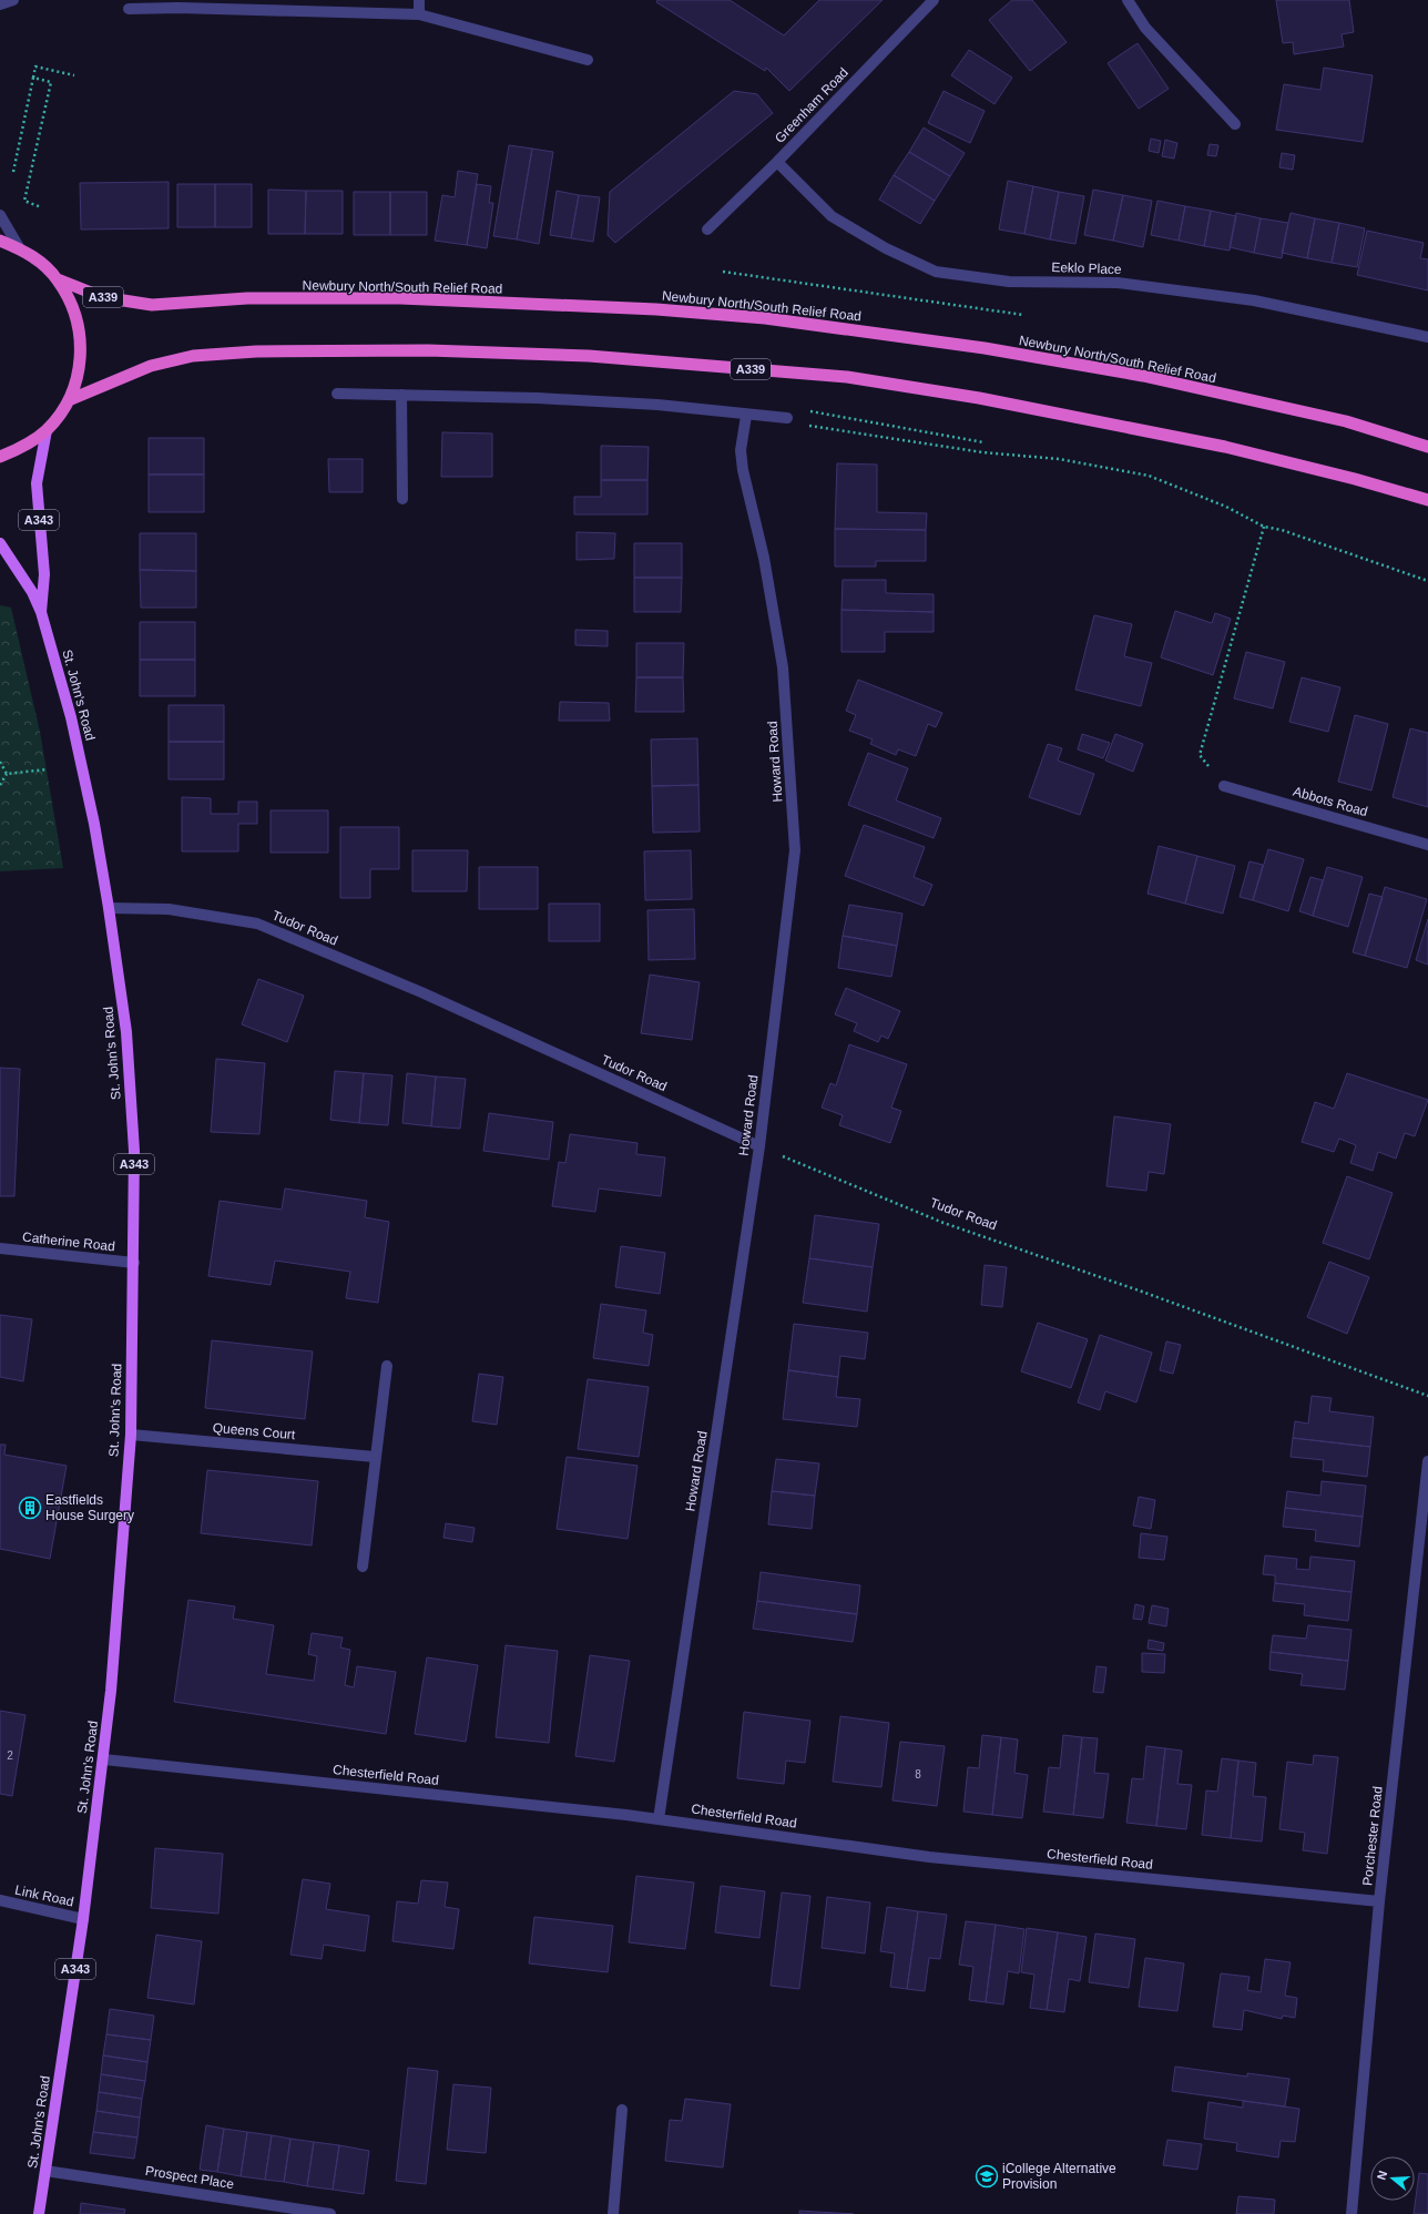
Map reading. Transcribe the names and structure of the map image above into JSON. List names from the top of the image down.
{
  "streets": {
    "highway": ["Newbury North/South Relief Road", "A339"],
    "main road": ["A343", "St. John's Road"],
    "street": [
      "Greenham Road",
      "Eeklo Place",
      "Howard Road",
      "Abbots Road",
      "Tudor Road",
      "Catherine Road",
      "Queens Court",
      "Chesterfield Road",
      "Porchester Road",
      "Link Road",
      "Prospect Place"
    ]
  },
  "crossings": [
    ["Greenham Road", "Eeklo Place"],
    ["St. John's Road", "Tudor Road"],
    ["St. John's Road", "Catherine Road"],
    ["St. John's Road", "Queens Court"],
    ["St. John's Road", "Chesterfield Road"],
    ["St. John's Road", "Link Road"],
    ["St. John's Road", "Prospect Place"],
    ["Howard Road", "Tudor Road"],
    ["Howard Road", "Chesterfield Road"],
    ["Chesterfield Road", "Porchester Road"]
  ],
  "places": {
    "building": ["Eastfields House Surgery"],
    "school or university": ["iCollege Alternative Provision"]
  },
  "house_numbers": ["2", "8"],
  "north": "left"
}
